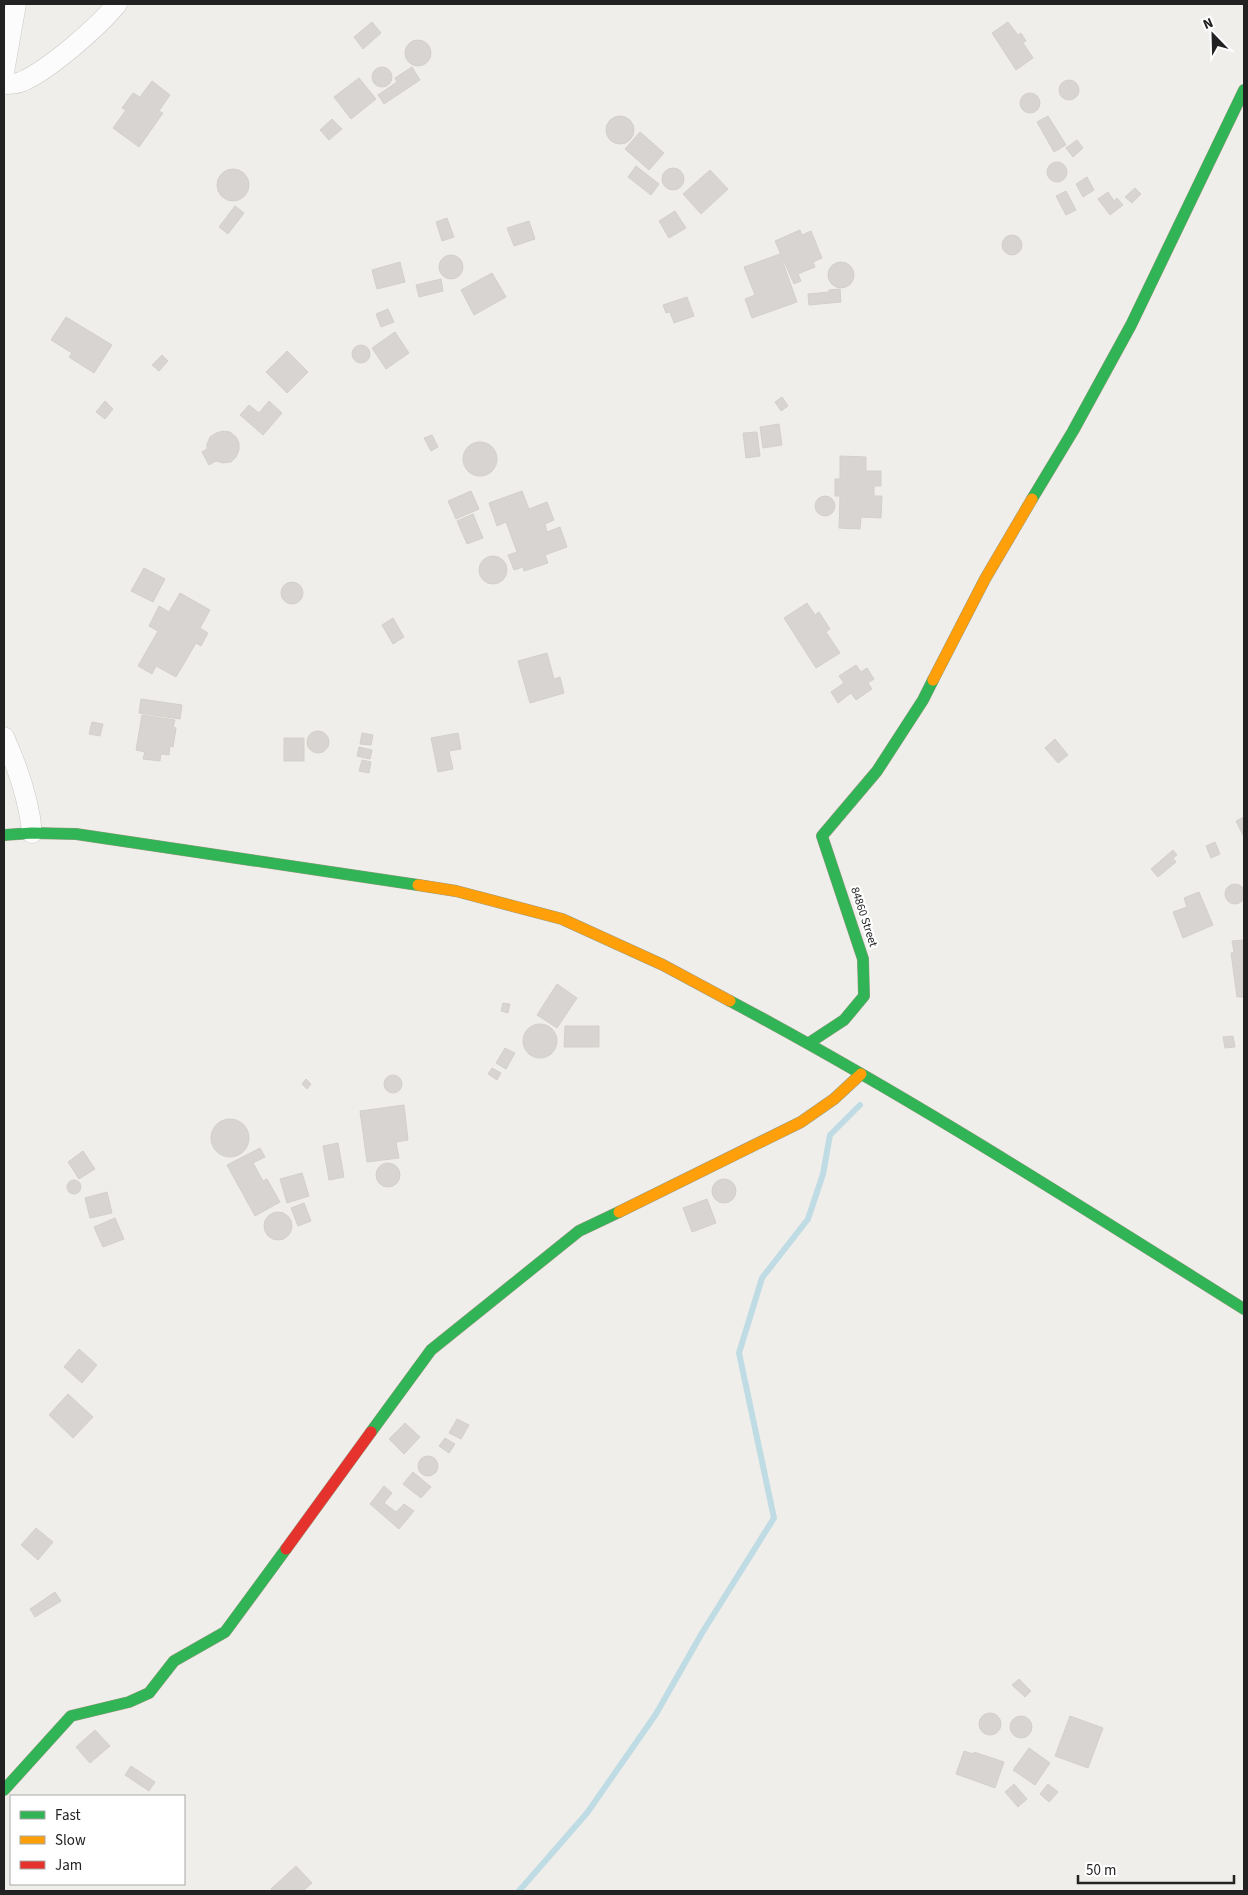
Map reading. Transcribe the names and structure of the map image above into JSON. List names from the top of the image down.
{
  "streets": {
    "street": ["84860 Street"]
  },
  "legend": ["Fast", "Slow", "Jam"],
  "scale_bar": "50 m",
  "north": "top left"
}
